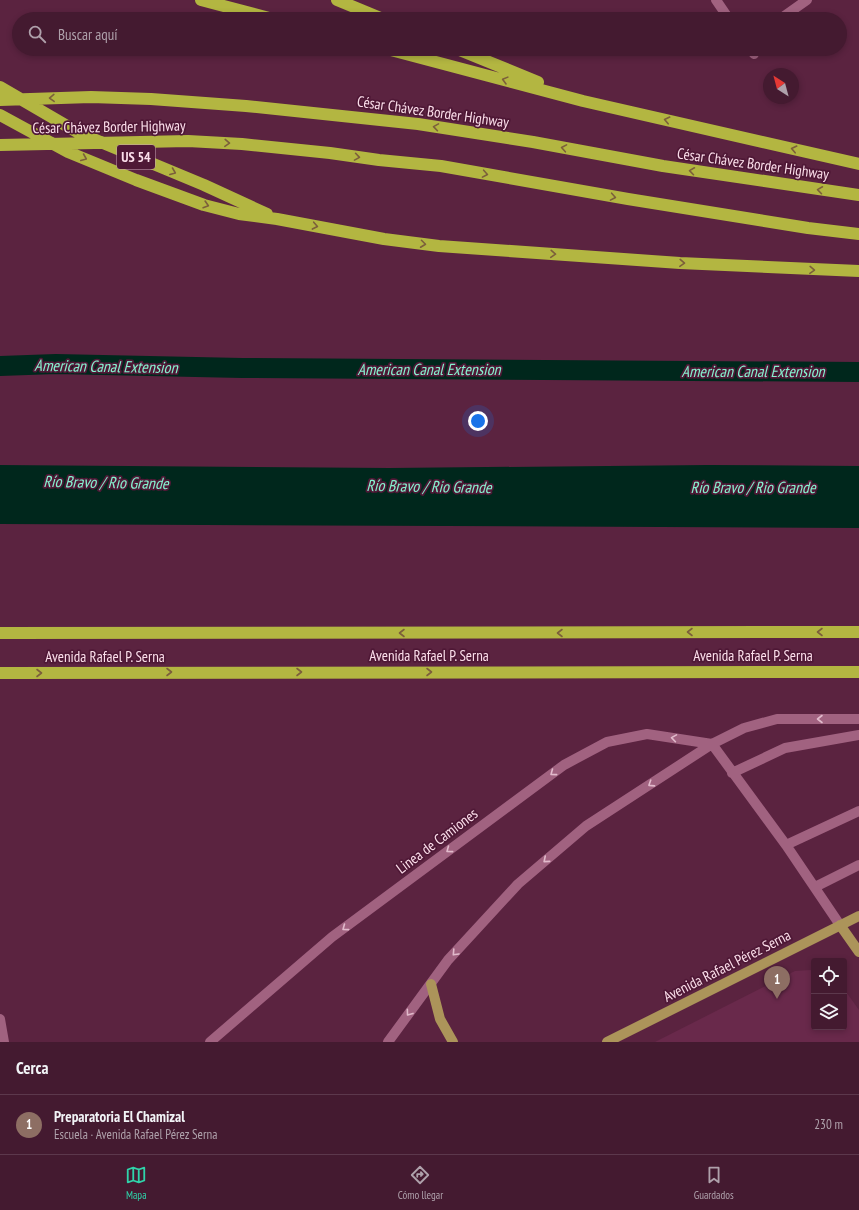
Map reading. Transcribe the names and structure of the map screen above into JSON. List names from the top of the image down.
{
  "streets": {
    "highway": ["César Chávez Border Highway", "US 54", "Avenida Rafael P. Serna"],
    "main road": ["Avenida Rafael Pérez Serna"],
    "street": ["Linea de Camiones"]
  },
  "water": ["American Canal Extension", "Río Bravo / Rio Grande"],
  "north": "top left",
  "page": {
    "search": "Buscar aquí",
    "pins": "1",
    "heading": "Cerca",
    "list": [
      {
        "mark": "1",
        "name": "Preparatoria El Chamizal",
        "note": "Escuela · Avenida Rafael Pérez Serna",
        "value": "230 m"
      }
    ],
    "nav": ["Mapa", "Cómo llegar", "Guardados"]
  }
}
